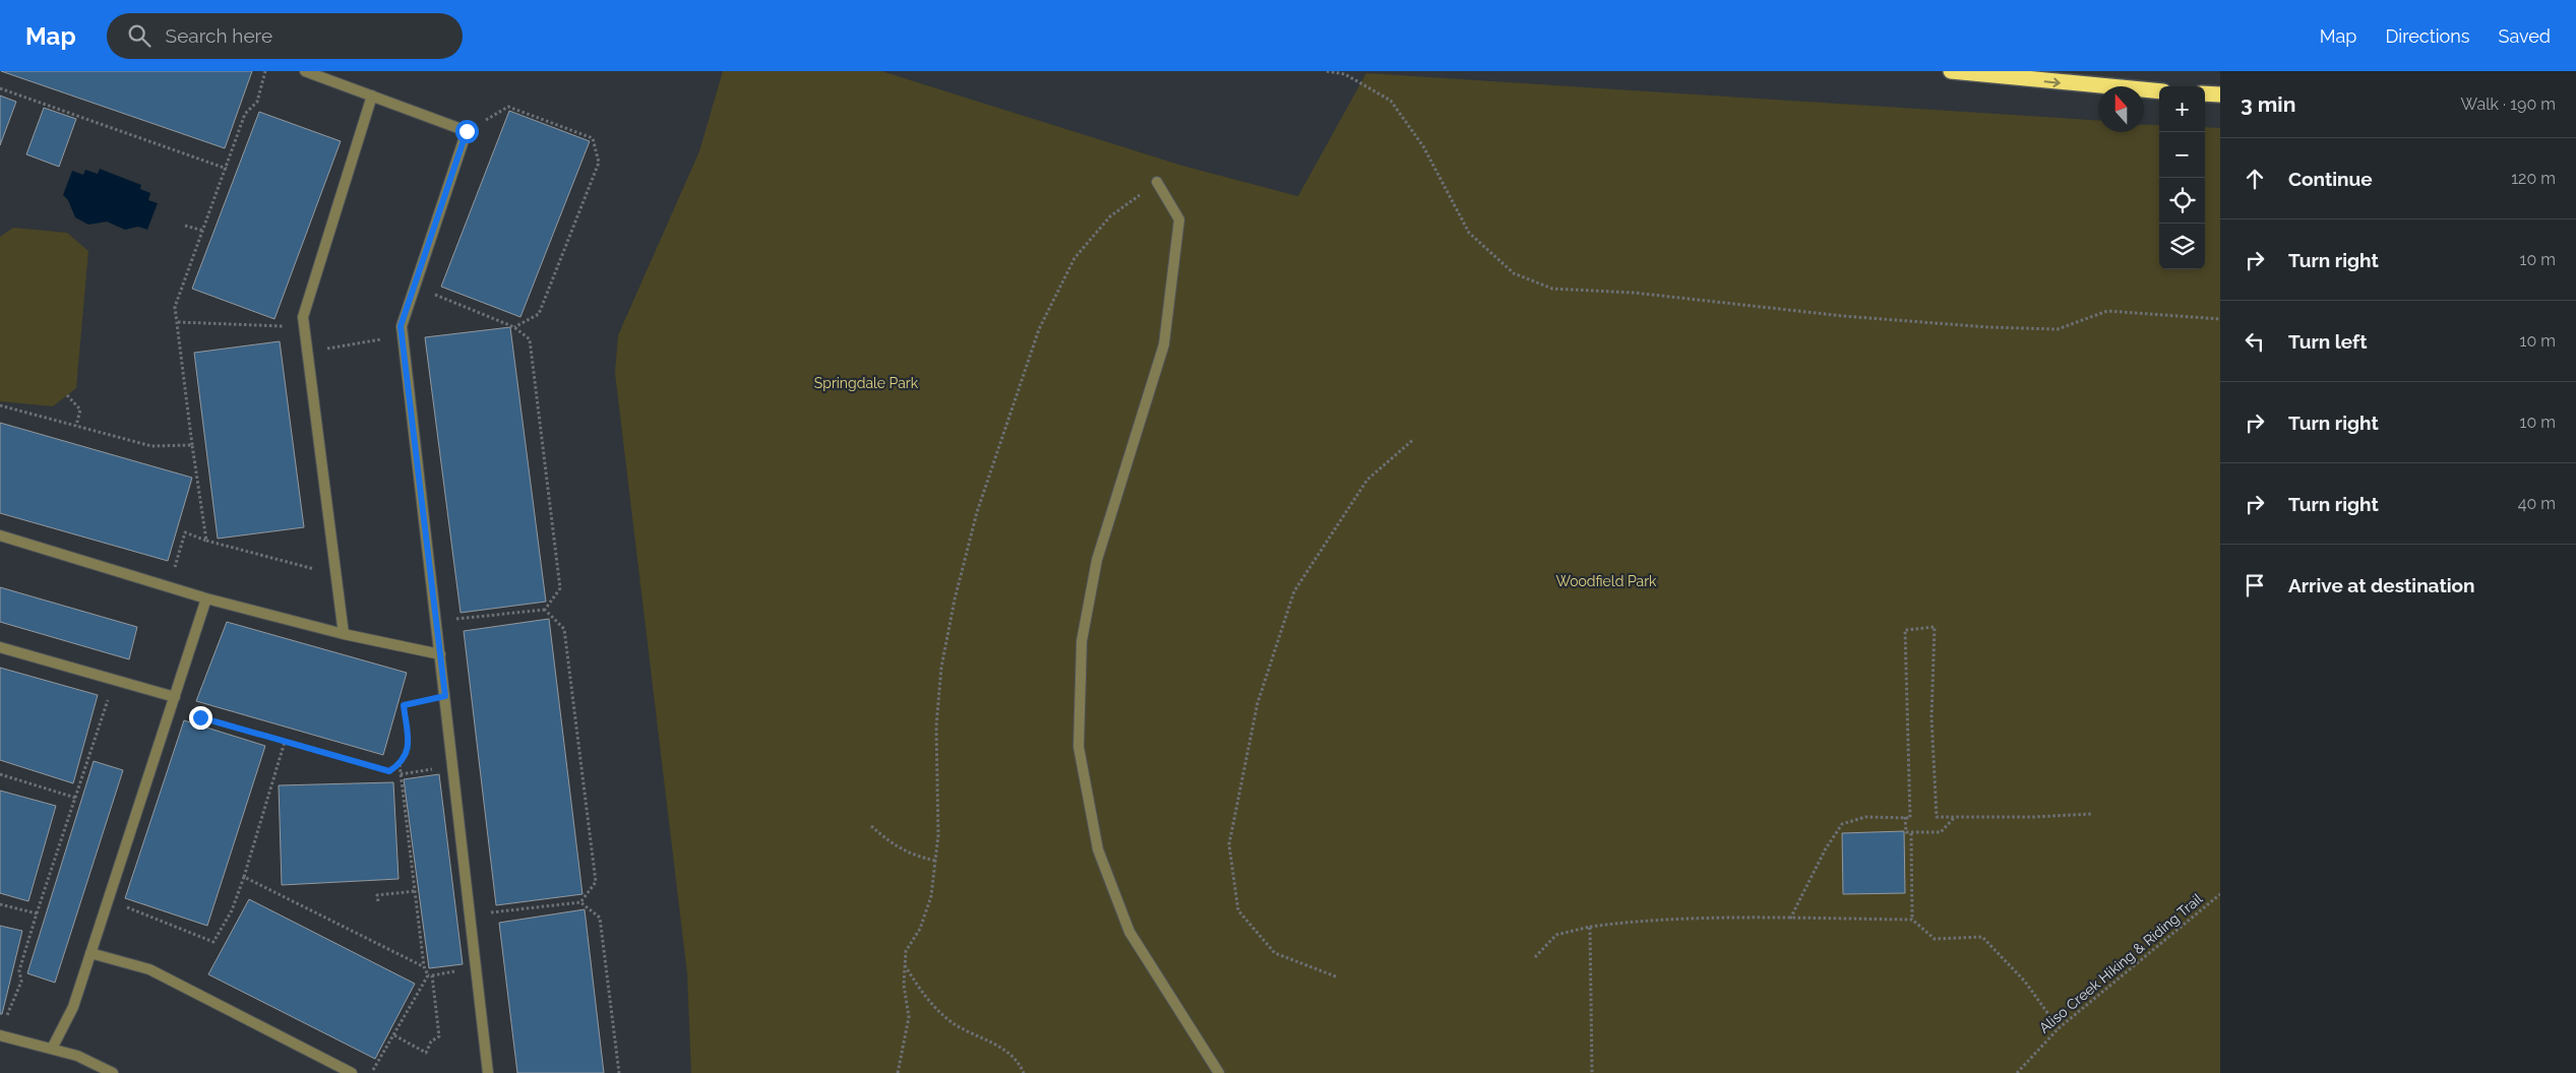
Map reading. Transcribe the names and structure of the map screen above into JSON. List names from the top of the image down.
{
  "streets": {
    "path": ["Aliso Creek Hiking & Riding Trail"]
  },
  "parks": ["Springdale Park", "Woodfield Park"],
  "north": "top",
  "page": {
    "header": "Map",
    "search": "Search here",
    "nav": ["Map", "Directions", "Saved"],
    "heading": ["3 min", "Walk · 190 m"],
    "map_buttons": ["+", "−"],
    "list": [
      ["Continue", "120 m"],
      ["Turn right", "10 m"],
      ["Turn left", "10 m"],
      ["Turn right", "10 m"],
      ["Turn right", "40 m"],
      "Arrive at destination"
    ]
  }
}
